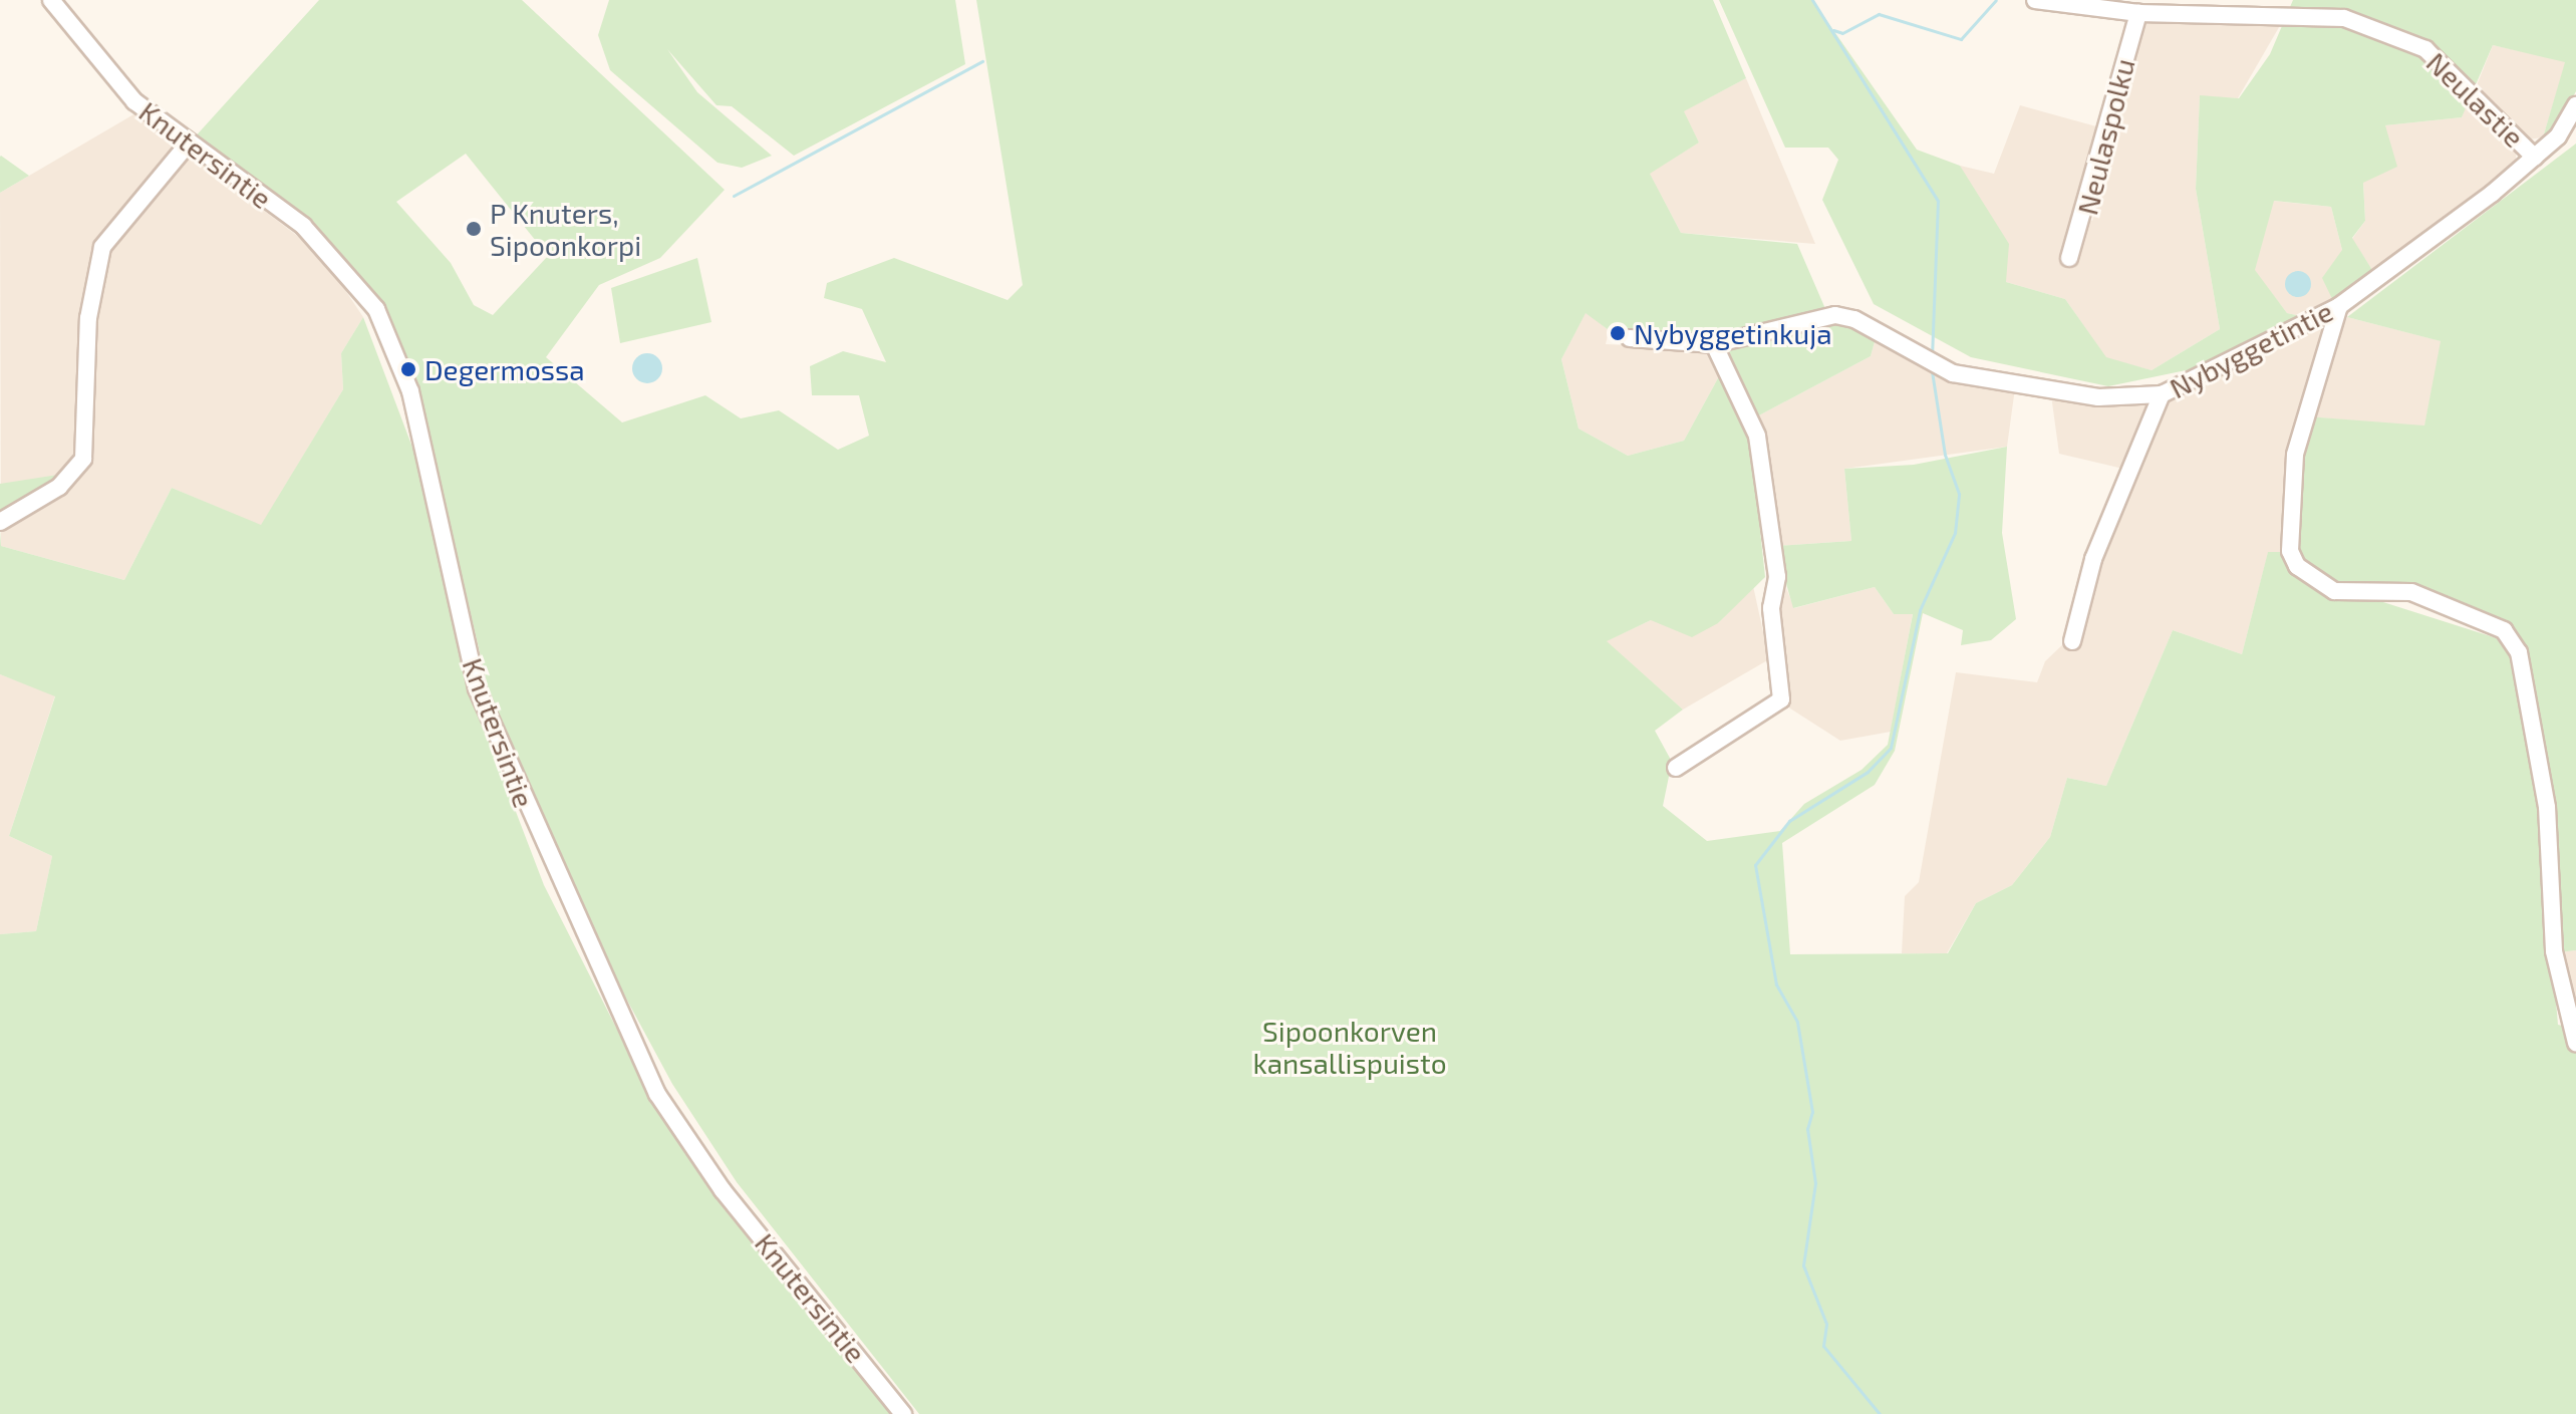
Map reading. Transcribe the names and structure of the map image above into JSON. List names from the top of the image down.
{
  "streets": {
    "street": [
      "Neulastie",
      "Neulaspolku",
      "Knutersintie",
      "Nybyggetintie"
    ]
  },
  "crossings": [
    ["Neulastie", "Neulaspolku"],
    ["Neulastie", "Nybyggetintie"]
  ],
  "parks": ["Sipoonkorven kansallispuisto"],
  "places": ["P Knuters, Sipoonkorpi", "Nybyggetinkuja", "Degermossa"]
}
